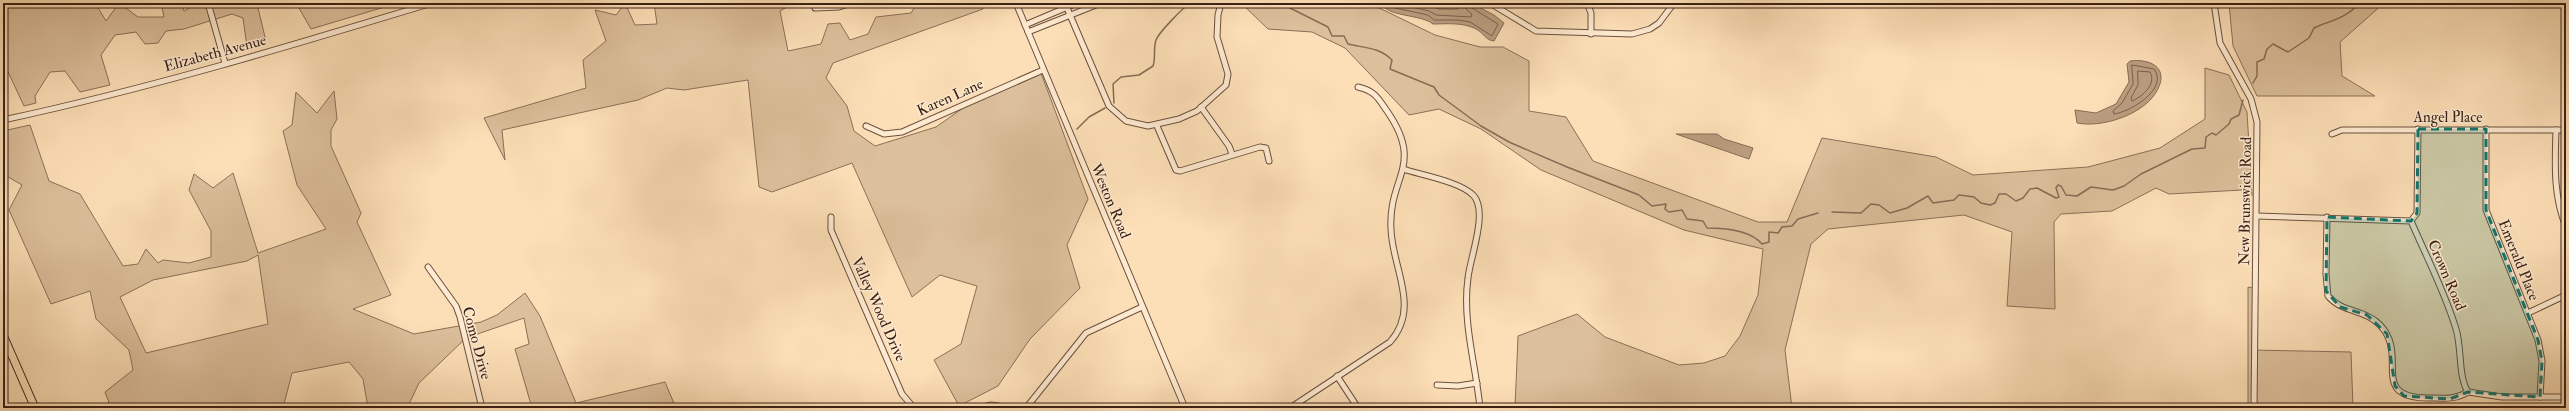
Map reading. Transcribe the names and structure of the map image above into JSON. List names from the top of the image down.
{
  "streets": {
    "street": [
      "Elizabeth Avenue",
      "Karen Lane",
      "Angel Place",
      "Weston Road",
      "New Brunswick Road",
      "Emerald Place",
      "Crown Road",
      "Valley Wood Drive",
      "Como Drive"
    ]
  },
  "crossings": [
    ["Karen Lane", "Weston Road"],
    ["Angel Place", "Emerald Place"]
  ]
}
